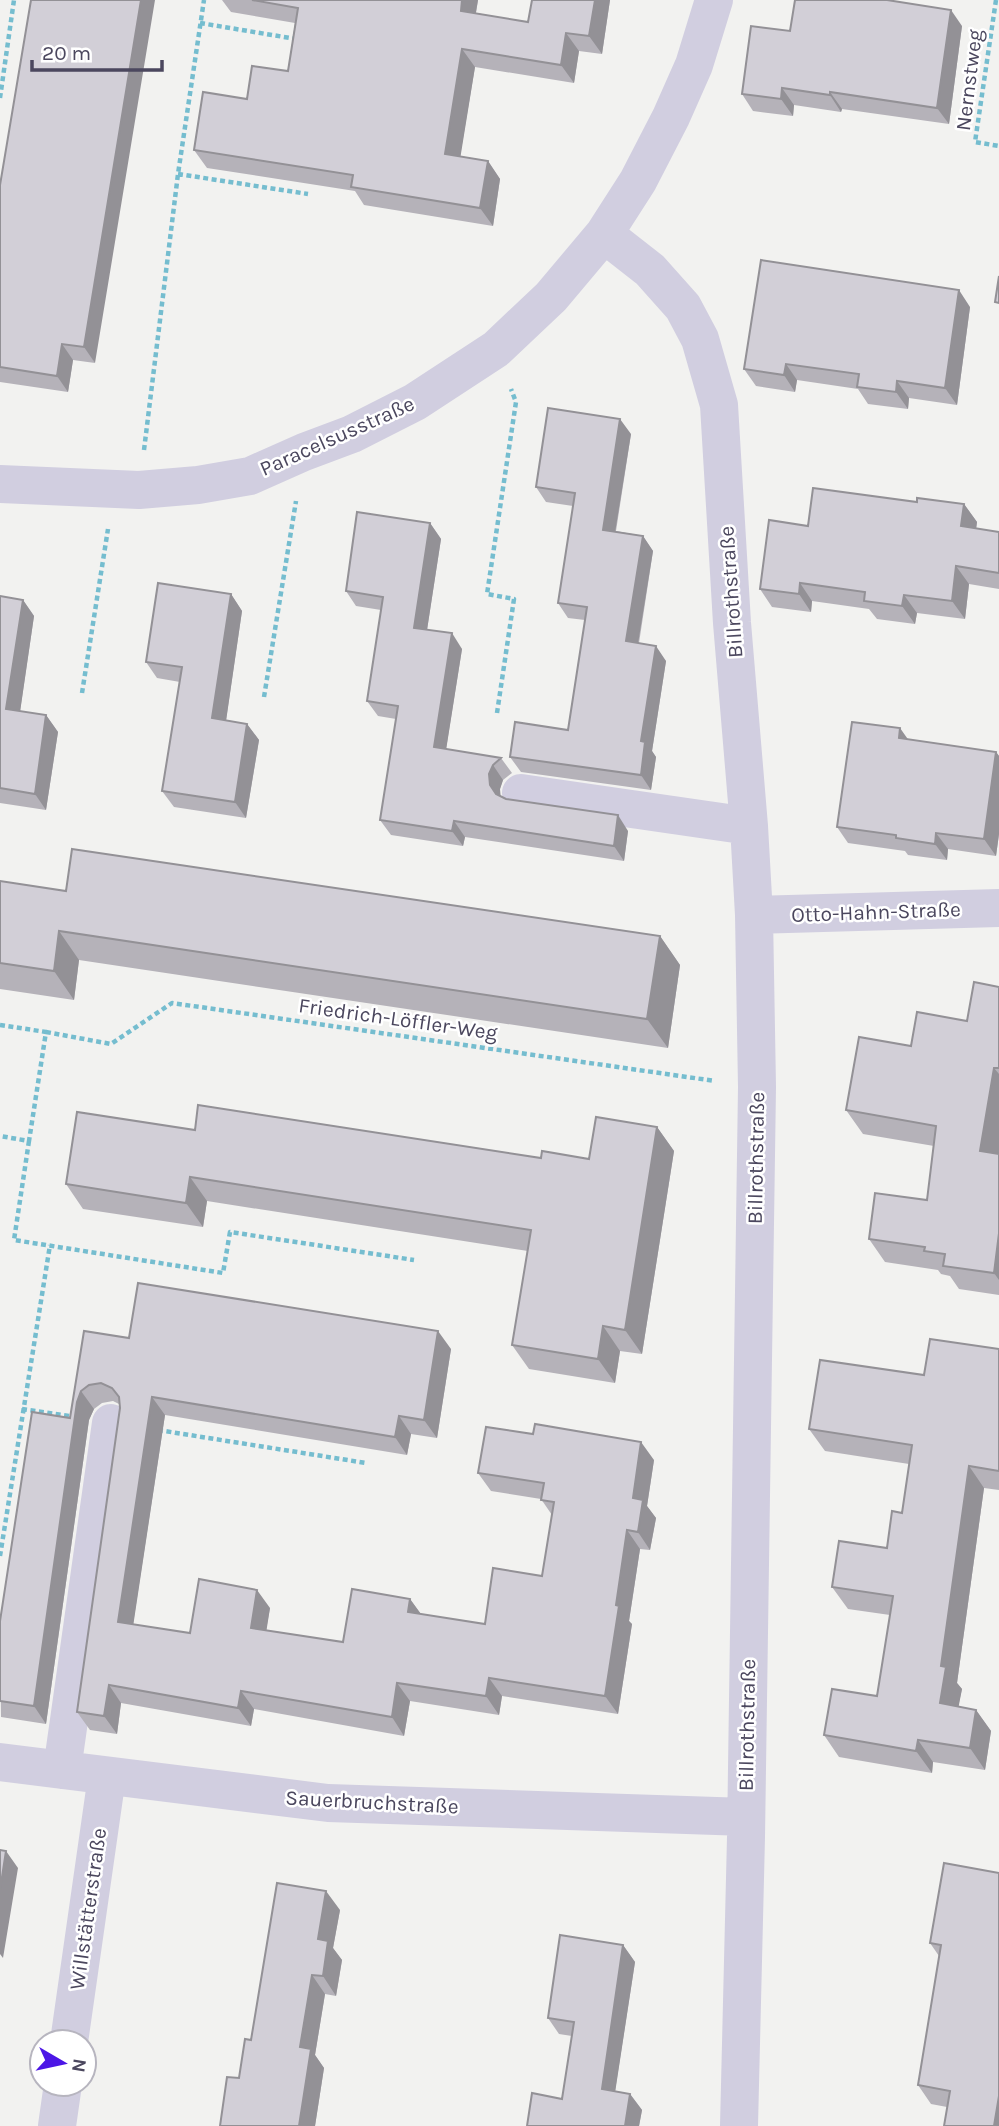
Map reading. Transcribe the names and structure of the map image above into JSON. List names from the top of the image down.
{
  "streets": {
    "street": [
      "Paracelsusstraße",
      "Billrothstraße",
      "Otto-Hahn-Straße",
      "Sauerbruchstraße",
      "Willstätterstraße"
    ],
    "path": ["Nernstweg", "Friedrich-Löffler-Weg"]
  },
  "crossings": [
    ["Paracelsusstraße", "Billrothstraße"],
    ["Billrothstraße", "Otto-Hahn-Straße"],
    ["Billrothstraße", "Friedrich-Löffler-Weg"],
    ["Billrothstraße", "Sauerbruchstraße"],
    ["Sauerbruchstraße", "Willstätterstraße"]
  ],
  "scale_bar": "20 m",
  "north": "right"
}
